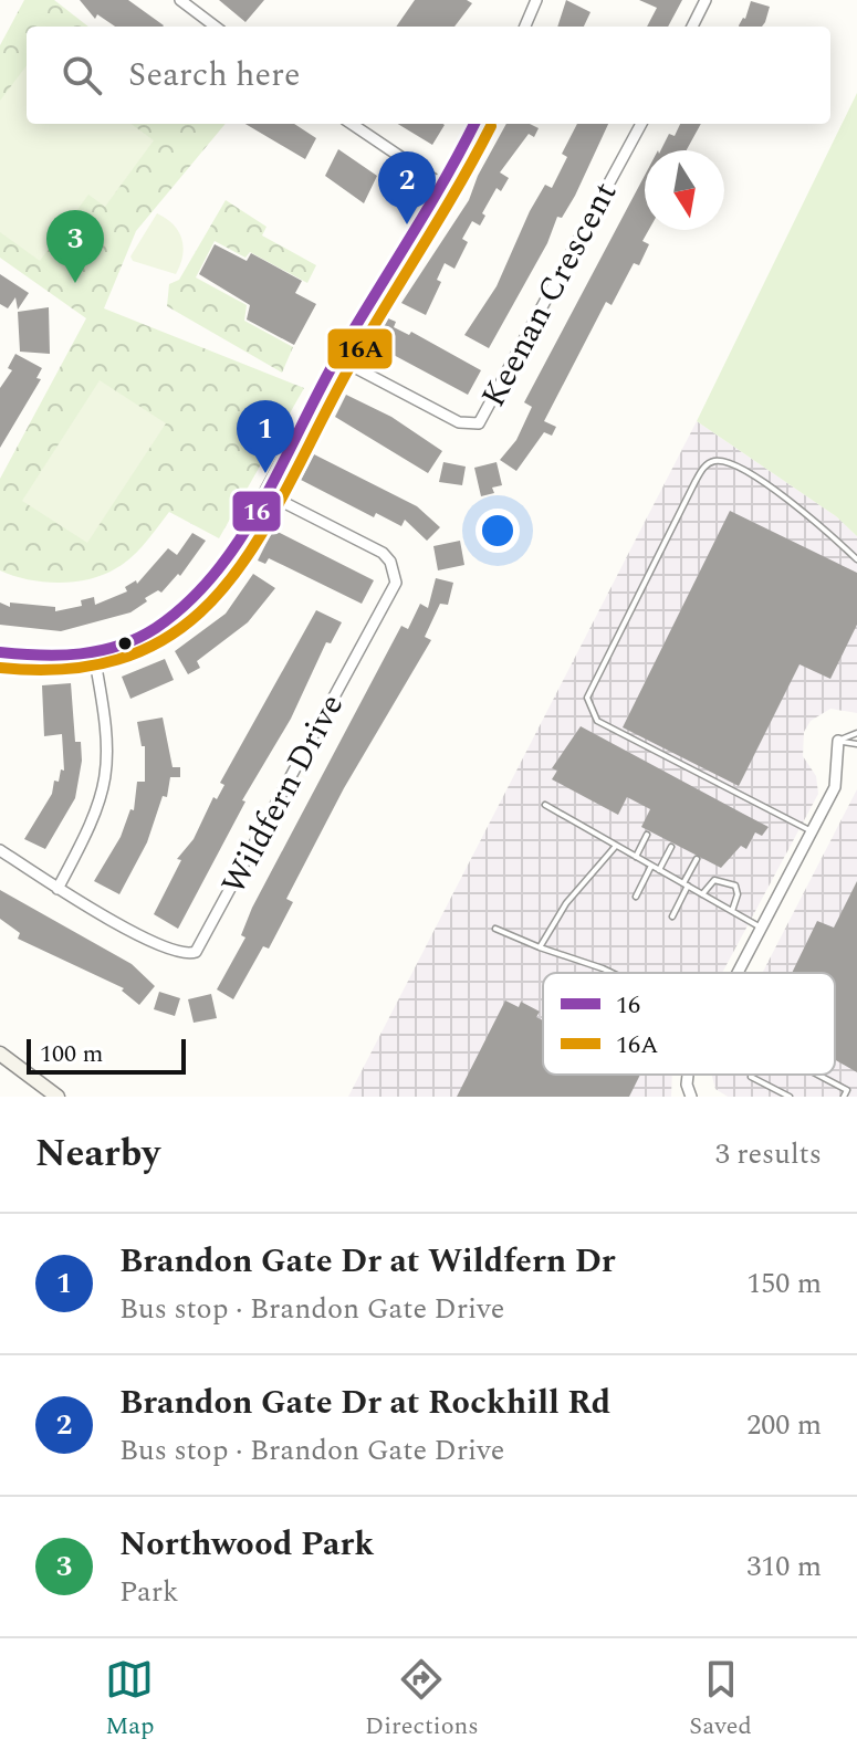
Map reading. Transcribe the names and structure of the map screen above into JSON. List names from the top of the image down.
{
  "streets": {
    "street": ["Keenan Crescent", "Wildfern Drive"]
  },
  "lines": ["transit line 16", "transit line 16A"],
  "legend": ["16", "16A"],
  "scale_bar": "100 m",
  "north": "bottom",
  "page": {
    "search": "Search here",
    "pins": ["2", "3", "1"],
    "scale": "100 m",
    "heading": ["Nearby", "3 results"],
    "list": [
      {
        "mark": "1",
        "name": "Brandon Gate Dr at Wildfern Dr",
        "note": "Bus stop · Brandon Gate Drive",
        "value": "150 m"
      },
      {
        "mark": "2",
        "name": "Brandon Gate Dr at Rockhill Rd",
        "note": "Bus stop · Brandon Gate Drive",
        "value": "200 m"
      },
      {
        "mark": "3",
        "name": "Northwood Park",
        "note": "Park",
        "value": "310 m"
      }
    ],
    "nav": ["Map", "Directions", "Saved"]
  }
}
